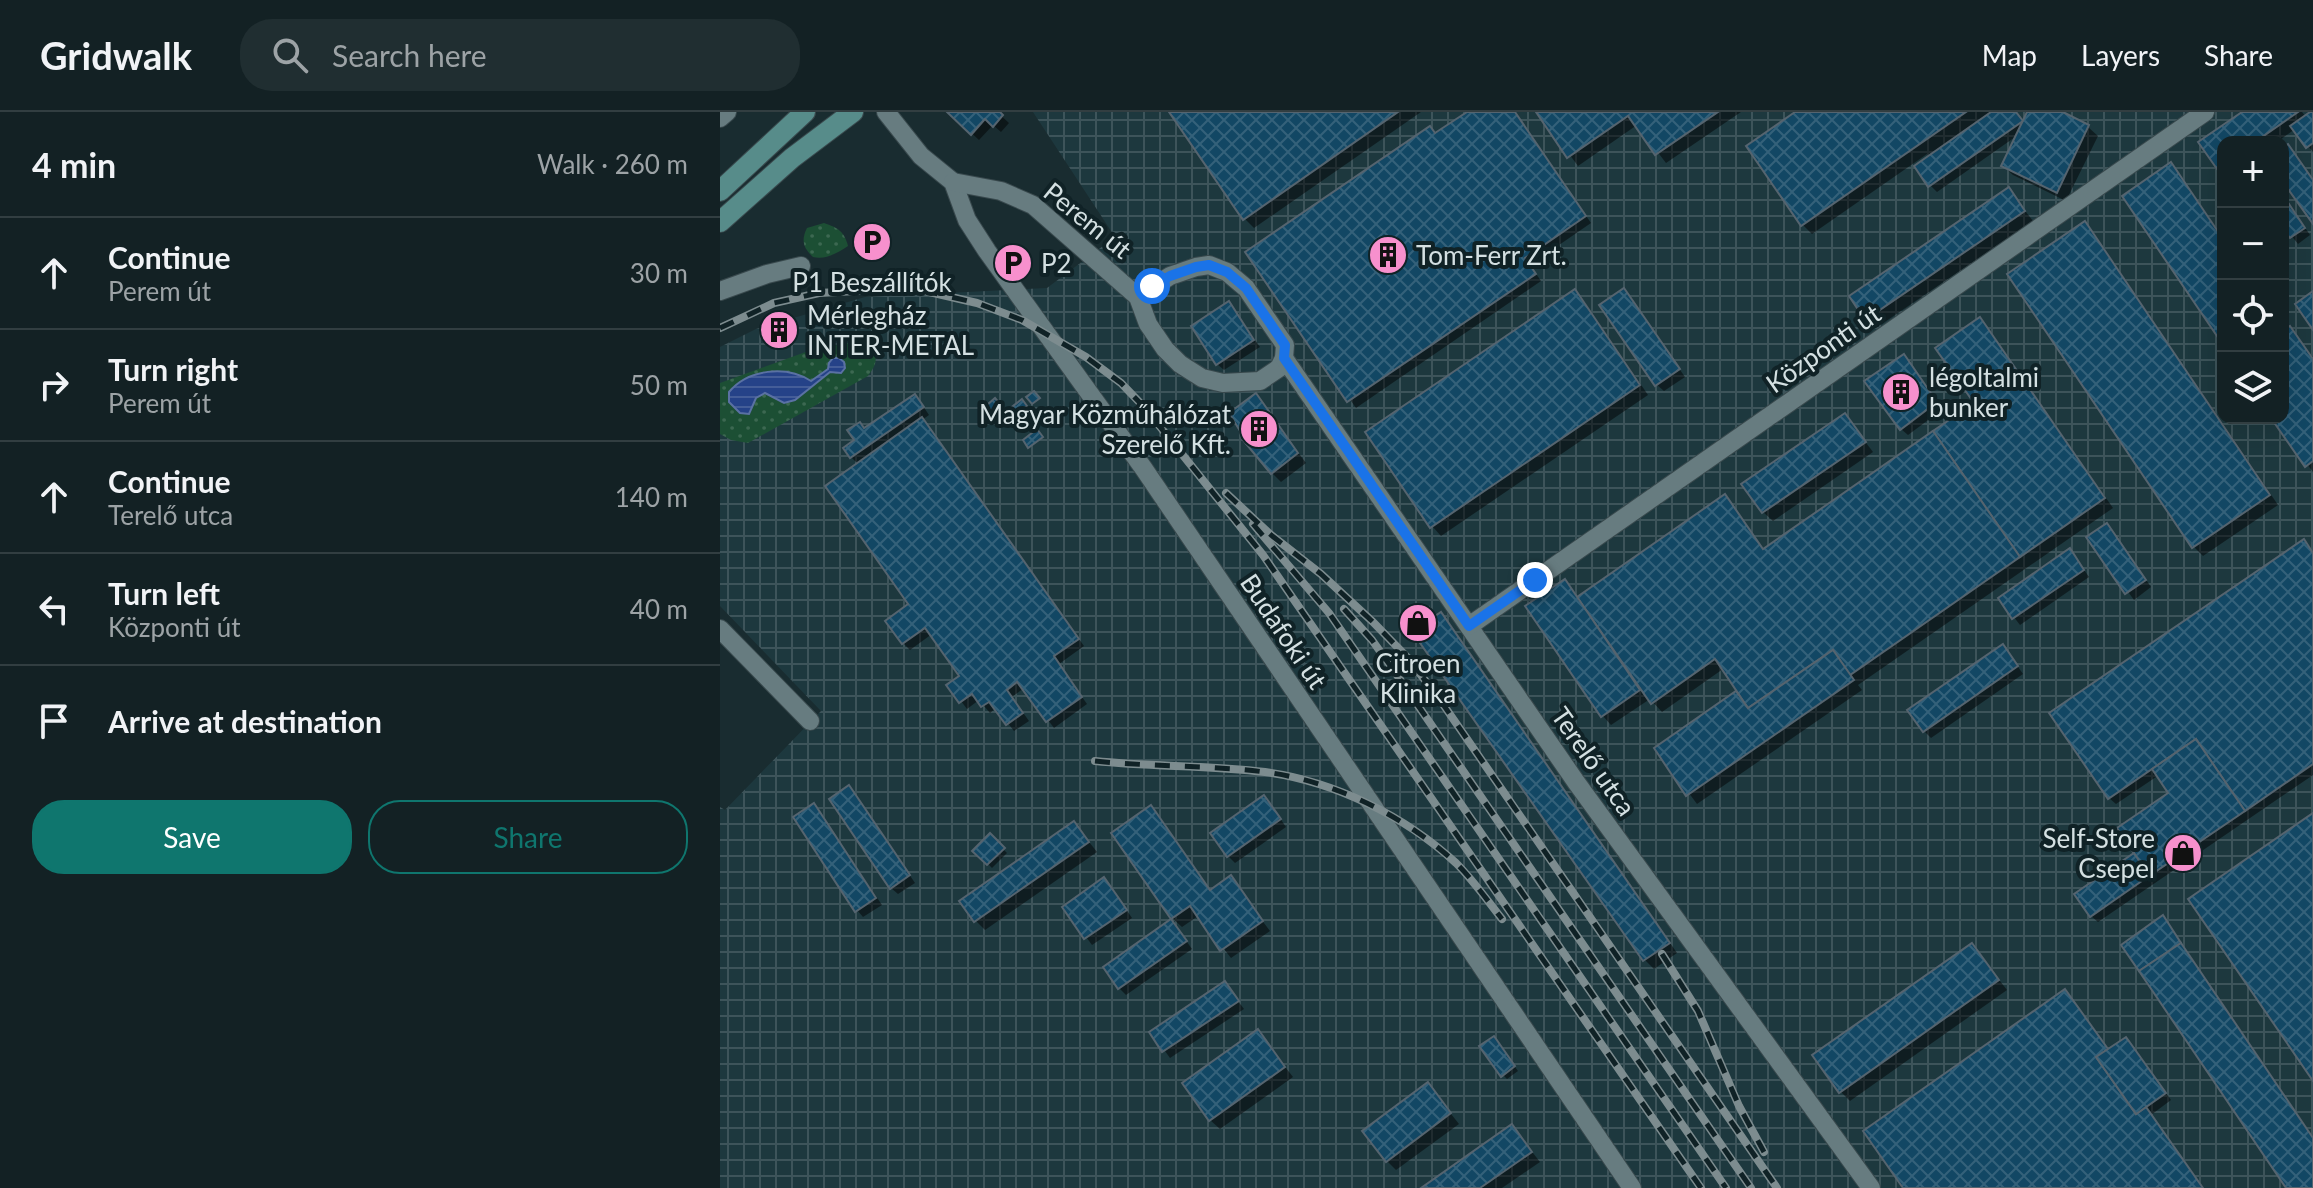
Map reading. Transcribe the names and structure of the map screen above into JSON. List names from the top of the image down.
{
  "streets": {
    "street": [
      "Perem út",
      "Központi út",
      "Budafoki út",
      "Terelő utca"
    ]
  },
  "crossings": [
    ["Perem út", "Budafoki út"],
    ["Perem út", "Terelő utca"],
    ["Központi út", "Terelő utca"]
  ],
  "places": {
    "parking": ["P1 Beszállítók", "P2"],
    "building": [
      "Tom-Ferr Zrt.",
      "Mérlegház INTER-METAL",
      "légoltalmi bunker",
      "Magyar Közműhálózat Szerelő Kft."
    ],
    "shop": ["Citroen Klinika", "Self-Store Csepel"]
  },
  "page": {
    "header": "Gridwalk",
    "search": "Search here",
    "nav": ["Map", "Layers", "Share"],
    "heading": ["4 min", "Walk · 260 m"],
    "map_buttons": ["+", "−"],
    "list": [
      ["Continue", "Perem út", "30 m"],
      ["Turn right", "Perem út", "50 m"],
      ["Continue", "Terelő utca", "140 m"],
      ["Turn left", "Központi út", "40 m"],
      "Arrive at destination"
    ],
    "buttons": ["Save", "Share"]
  }
}
